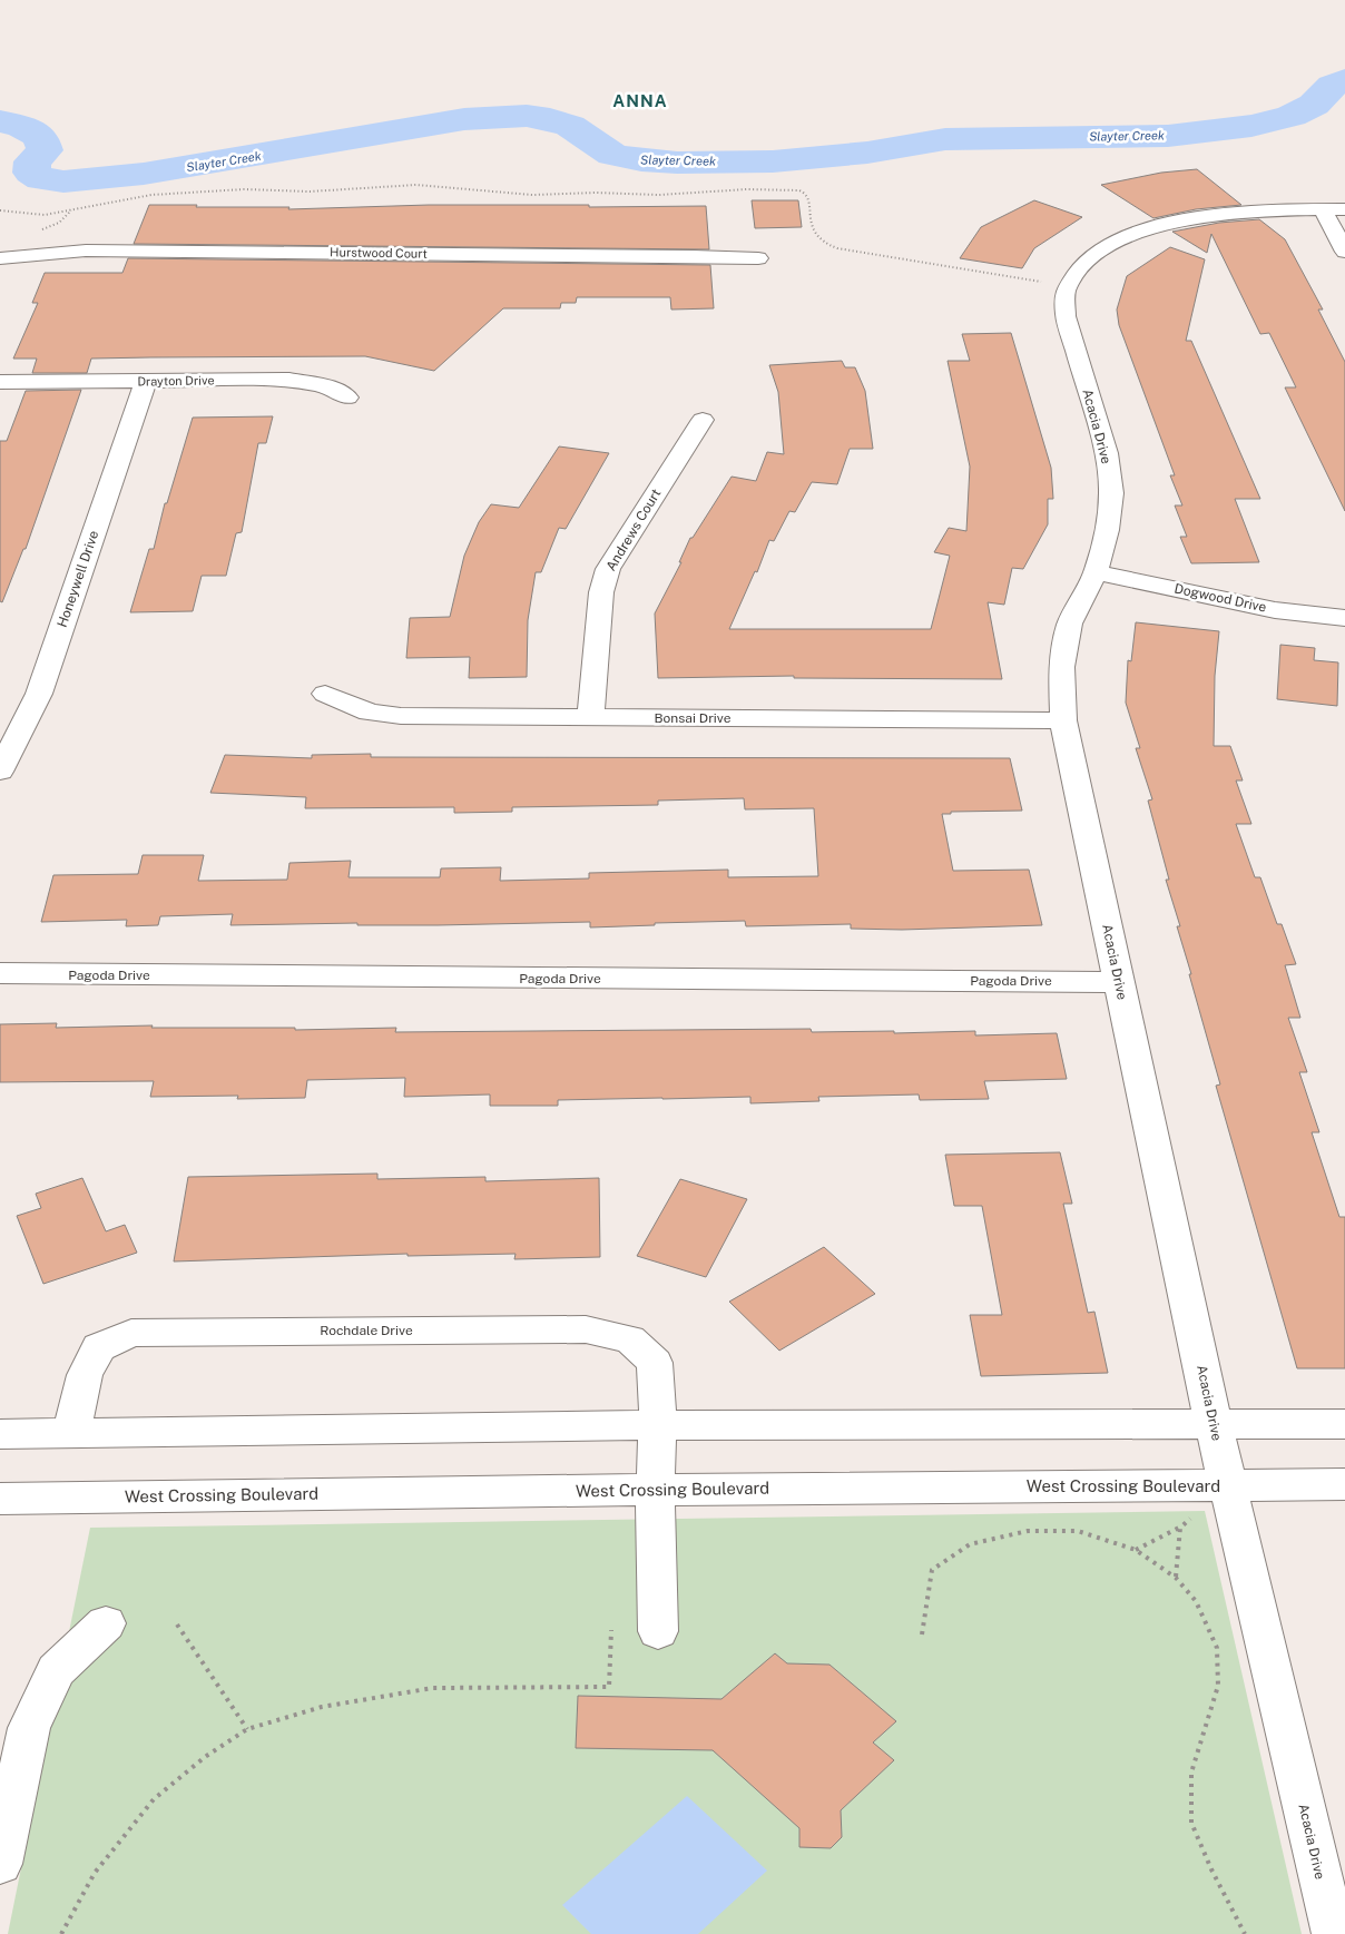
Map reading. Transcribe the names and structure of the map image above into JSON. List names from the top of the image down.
{
  "streets": {
    "street": [
      "Hurstwood Court",
      "Drayton Drive",
      "Acacia Drive",
      "Andrews Court",
      "Honeywell Drive",
      "Dogwood Drive",
      "Bonsai Drive",
      "Pagoda Drive",
      "Rochdale Drive",
      "West Crossing Boulevard"
    ]
  },
  "crossings": [
    ["Drayton Drive", "Honeywell Drive"],
    ["Acacia Drive", "Dogwood Drive"],
    ["Acacia Drive", "Bonsai Drive"],
    ["Acacia Drive", "Pagoda Drive"],
    ["Acacia Drive", "West Crossing Boulevard"],
    ["Andrews Court", "Bonsai Drive"],
    ["Rochdale Drive", "West Crossing Boulevard"]
  ],
  "districts": ["ANNA"],
  "water": ["Slayter Creek"]
}
